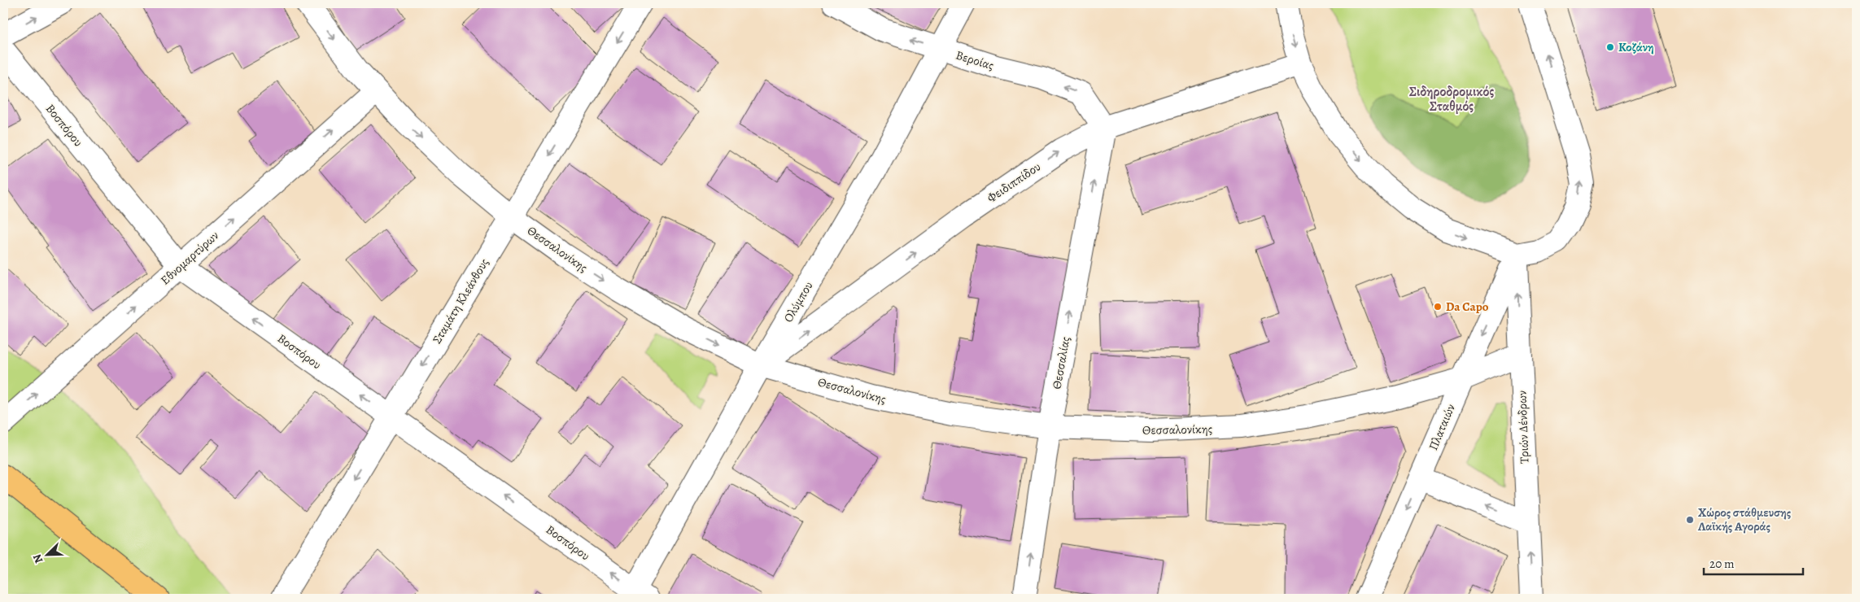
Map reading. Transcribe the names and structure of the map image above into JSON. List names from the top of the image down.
{
  "streets": {
    "street": [
      "Βεροίας",
      "Βοσπόρου",
      "Φειδιππίδου",
      "Θεσσαλονίκης",
      "Εθνομαρτύρων",
      "Σταμάτη Κλεάνθους",
      "Ολύμπου",
      "Θεσσαλίας",
      "Πλαταιών",
      "Τριών Δένδρων"
    ]
  },
  "crossings": [
    ["Βεροίας", "Φειδιππίδου"],
    ["Βεροίας", "Ολύμπου"],
    ["Βεροίας", "Θεσσαλίας"],
    ["Βοσπόρου", "Εθνομαρτύρων"],
    ["Βοσπόρου", "Σταμάτη Κλεάνθους"],
    ["Βοσπόρου", "Ολύμπου"],
    ["Φειδιππίδου", "Θεσσαλονίκης"],
    ["Φειδιππίδου", "Ολύμπου"],
    ["Φειδιππίδου", "Θεσσαλίας"],
    ["Θεσσαλονίκης", "Εθνομαρτύρων"],
    ["Θεσσαλονίκης", "Σταμάτη Κλεάνθους"],
    ["Θεσσαλονίκης", "Ολύμπου"],
    ["Θεσσαλονίκης", "Θεσσαλίας"],
    ["Θεσσαλονίκης", "Πλαταιών"],
    ["Θεσσαλονίκης", "Τριών Δένδρων"],
    ["Πλαταιών", "Τριών Δένδρων"]
  ],
  "one_way": [
    "Βεροίας",
    "Βοσπόρου",
    "Φειδιππίδου",
    "Θεσσαλονίκης",
    "Εθνομαρτύρων",
    "Σταμάτη Κλεάνθους",
    "Θεσσαλίας",
    "Πλαταιών",
    "Τριών Δένδρων"
  ],
  "districts": ["Σιδηροδρομικός Σταθμός"],
  "places": ["Κοζάνη", "Da Capo", "Χώρος στάθμευσης Λαϊκής Αγοράς"],
  "scale_bar": "20 m",
  "north": "bottom left"
}
